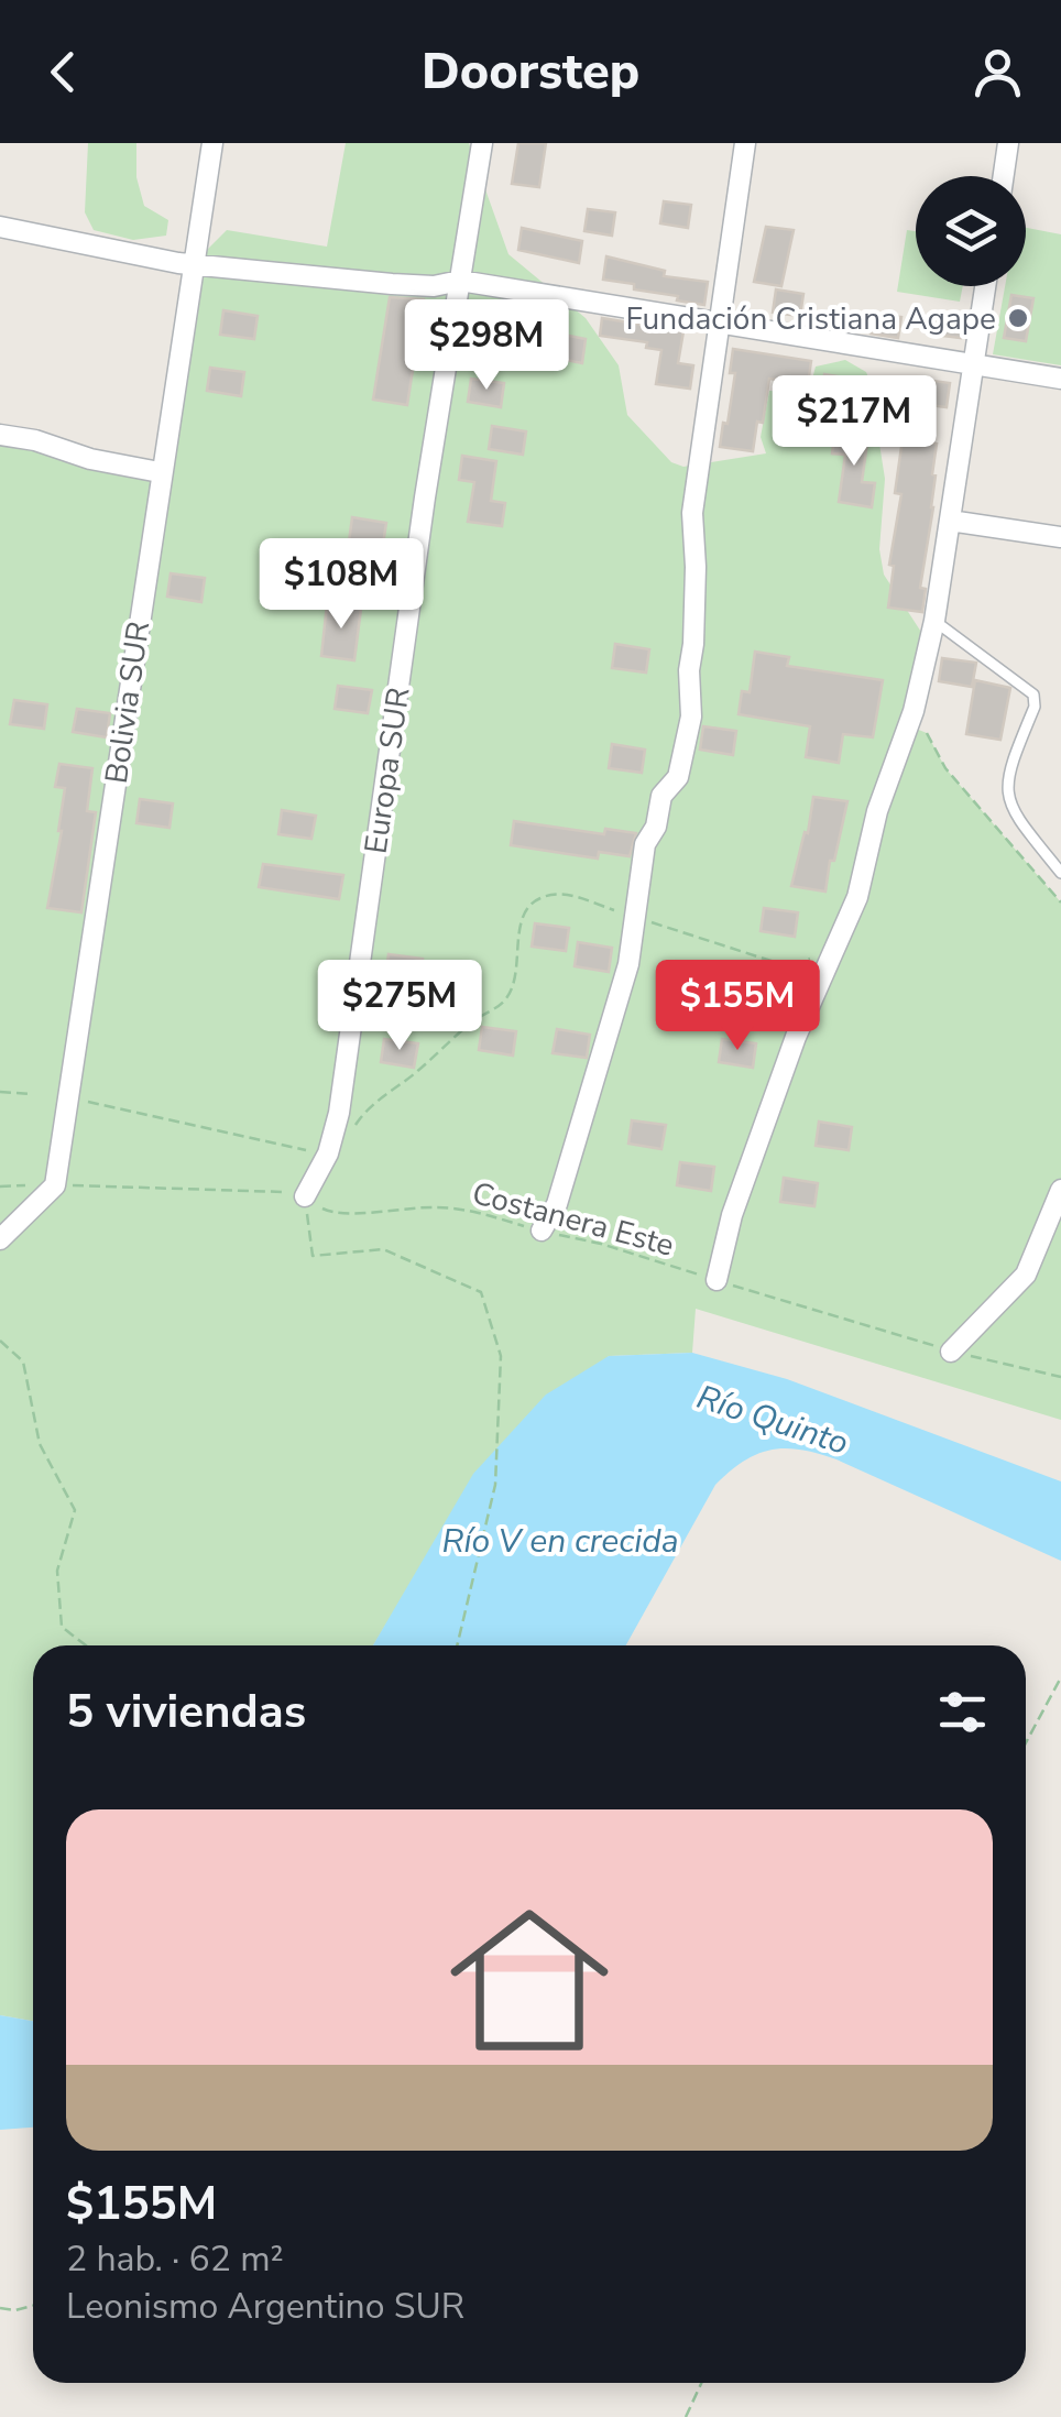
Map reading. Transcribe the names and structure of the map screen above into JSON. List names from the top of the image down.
{
  "streets": {
    "street": ["Bolivia SUR", "Europa SUR"],
    "path": ["Costanera Este"]
  },
  "crossings": [
    ["Bolivia SUR", "Costanera Este"],
    ["Europa SUR", "Costanera Este"]
  ],
  "water": ["Río Quinto", "Río V en crecida"],
  "places": ["Fundación Cristiana Agape"],
  "page": {
    "header": "Doorstep",
    "price": [
      "$298M",
      "$217M",
      "$108M",
      "$275M",
      "$155M"
    ],
    "heading": "5 viviendas",
    "list": [
      {
        "name": "$155M",
        "note": "2 hab. · 62 m² · Leonismo Argentino SUR"
      }
    ]
  }
}
